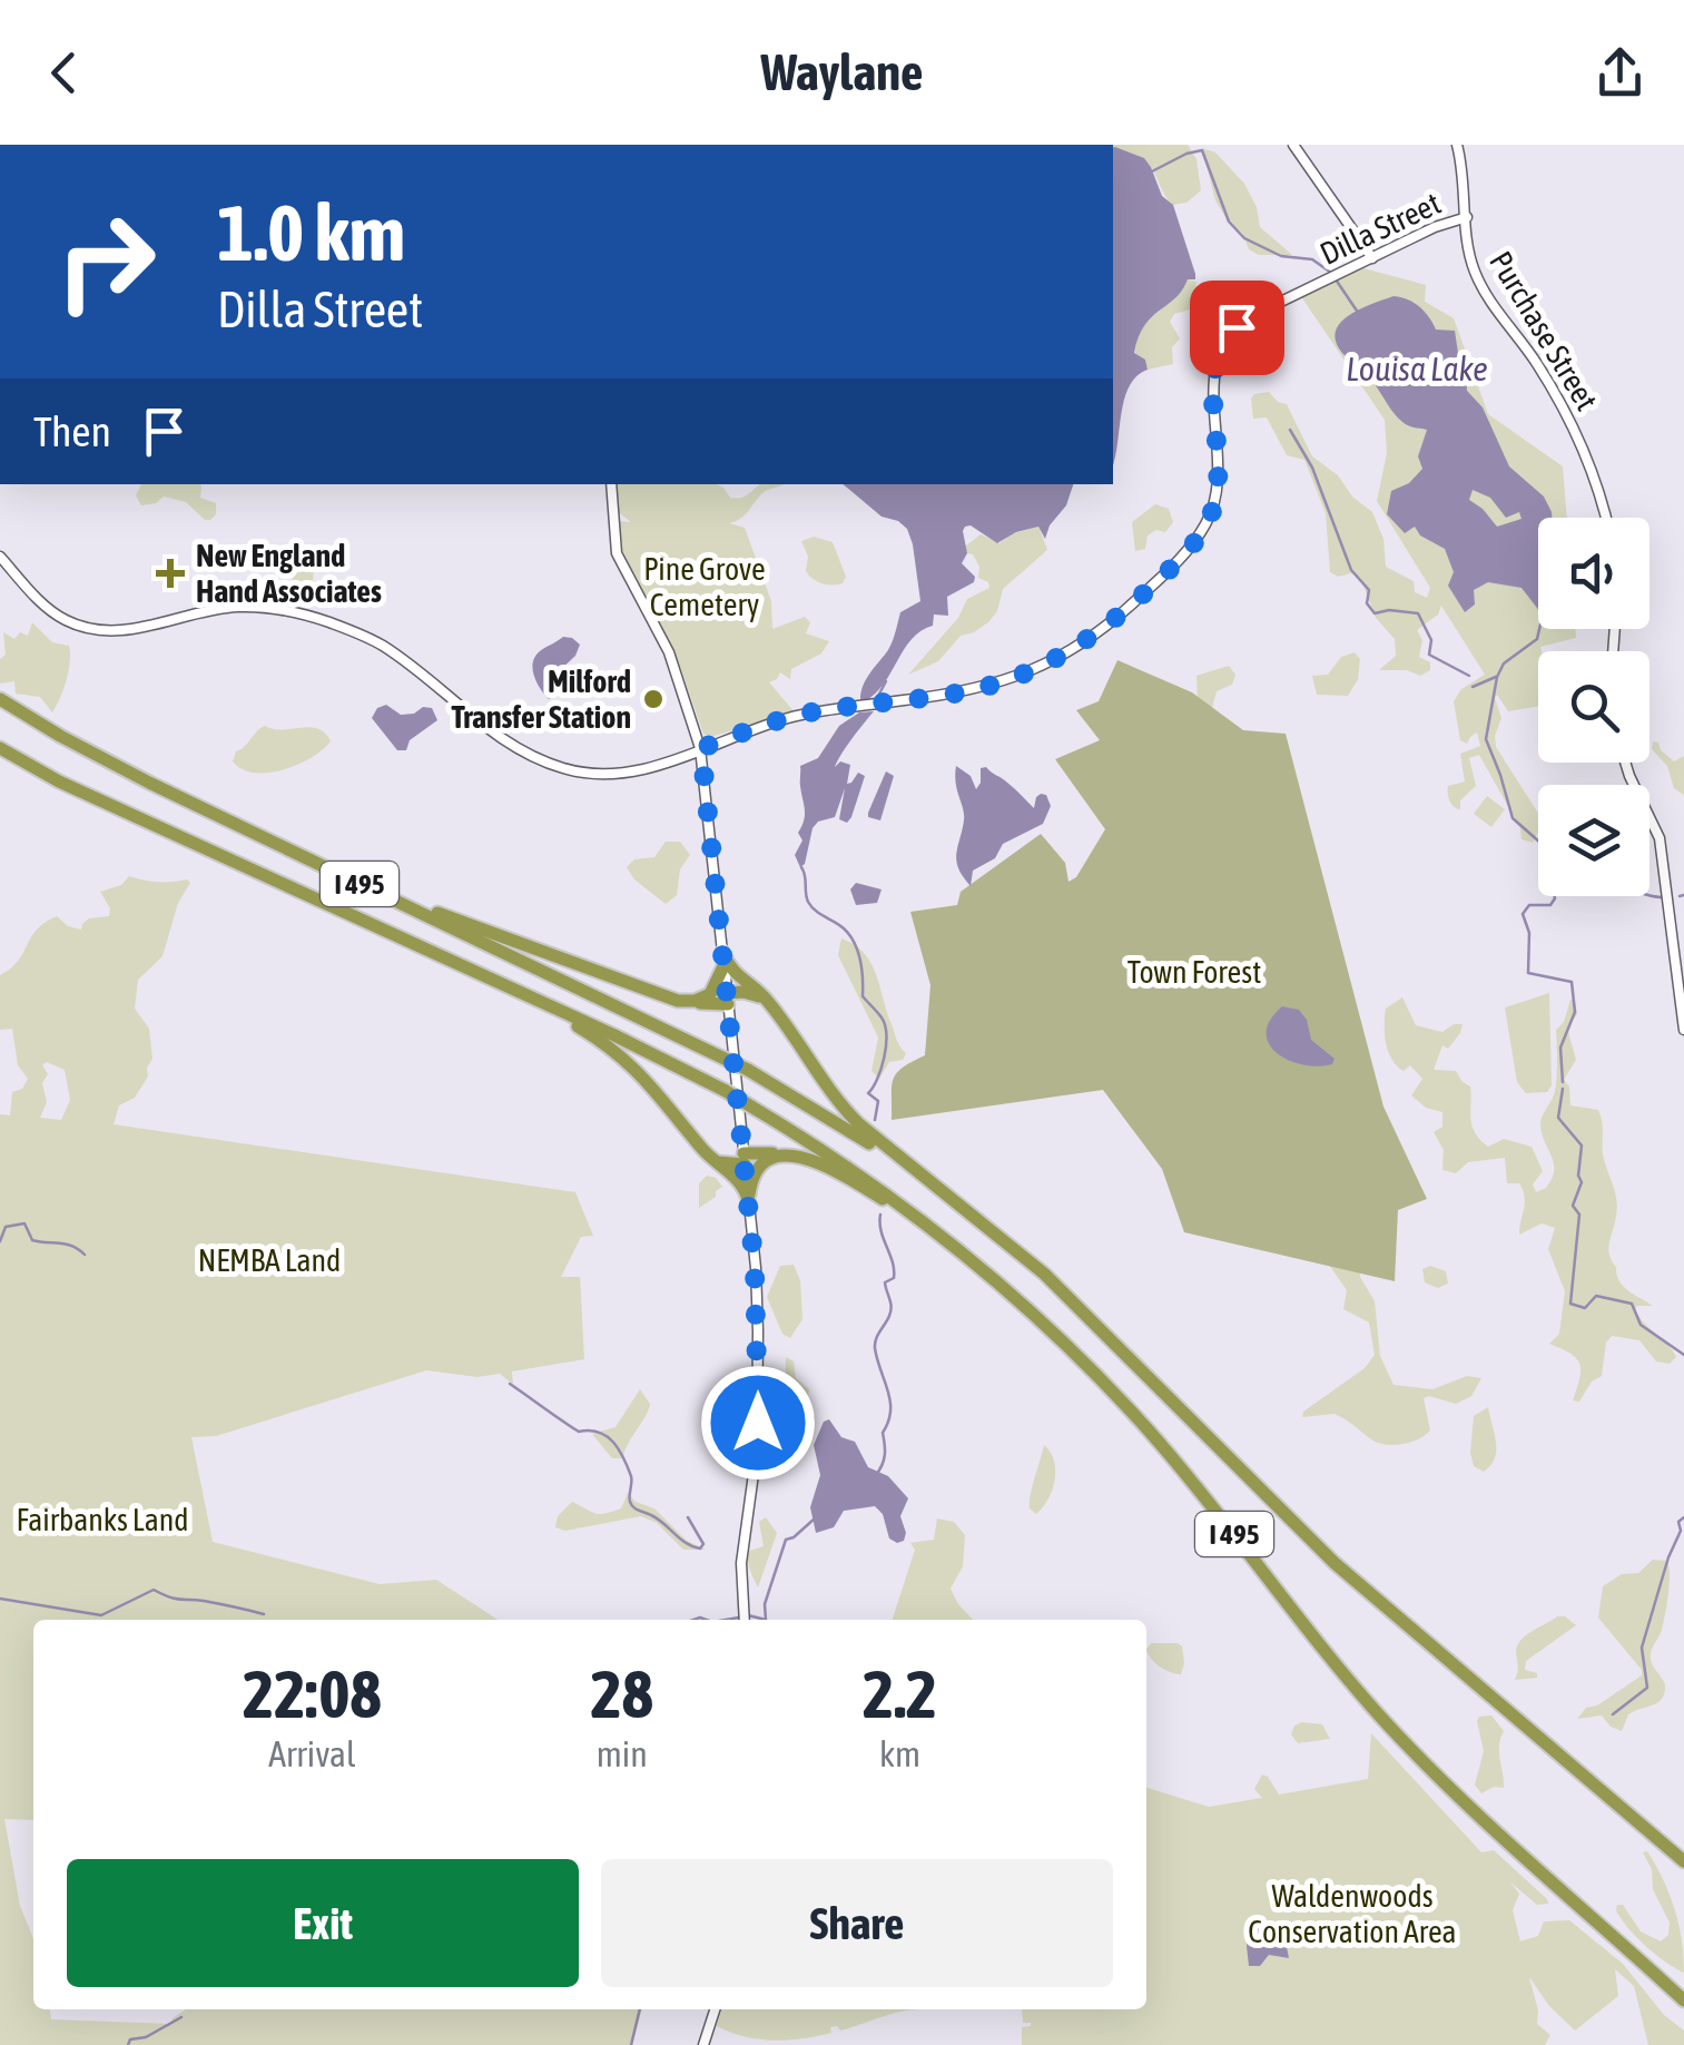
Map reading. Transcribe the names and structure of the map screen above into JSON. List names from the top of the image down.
{
  "streets": {
    "highway": ["I 495"],
    "main road": ["Dilla Street", "Purchase Street"]
  },
  "crossings": [
    ["Dilla Street", "Purchase Street"]
  ],
  "water": ["Louisa Lake"],
  "parks": [
    "Pine Grove Cemetery",
    "Town Forest",
    "NEMBA Land",
    "Fairbanks Land",
    "Waldenwoods Conservation Area"
  ],
  "places": {
    "health": ["New England Hand Associates"],
    "other": ["Milford Transfer Station"]
  },
  "page": {
    "header": "Waylane",
    "turn": ["1.0 km", "Dilla Street"],
    "then": "Then",
    "eta": [
      "22:08",
      "Arrival",
      "28",
      "min",
      "2.2",
      "km"
    ],
    "buttons": ["Exit", "Share"]
  }
}
